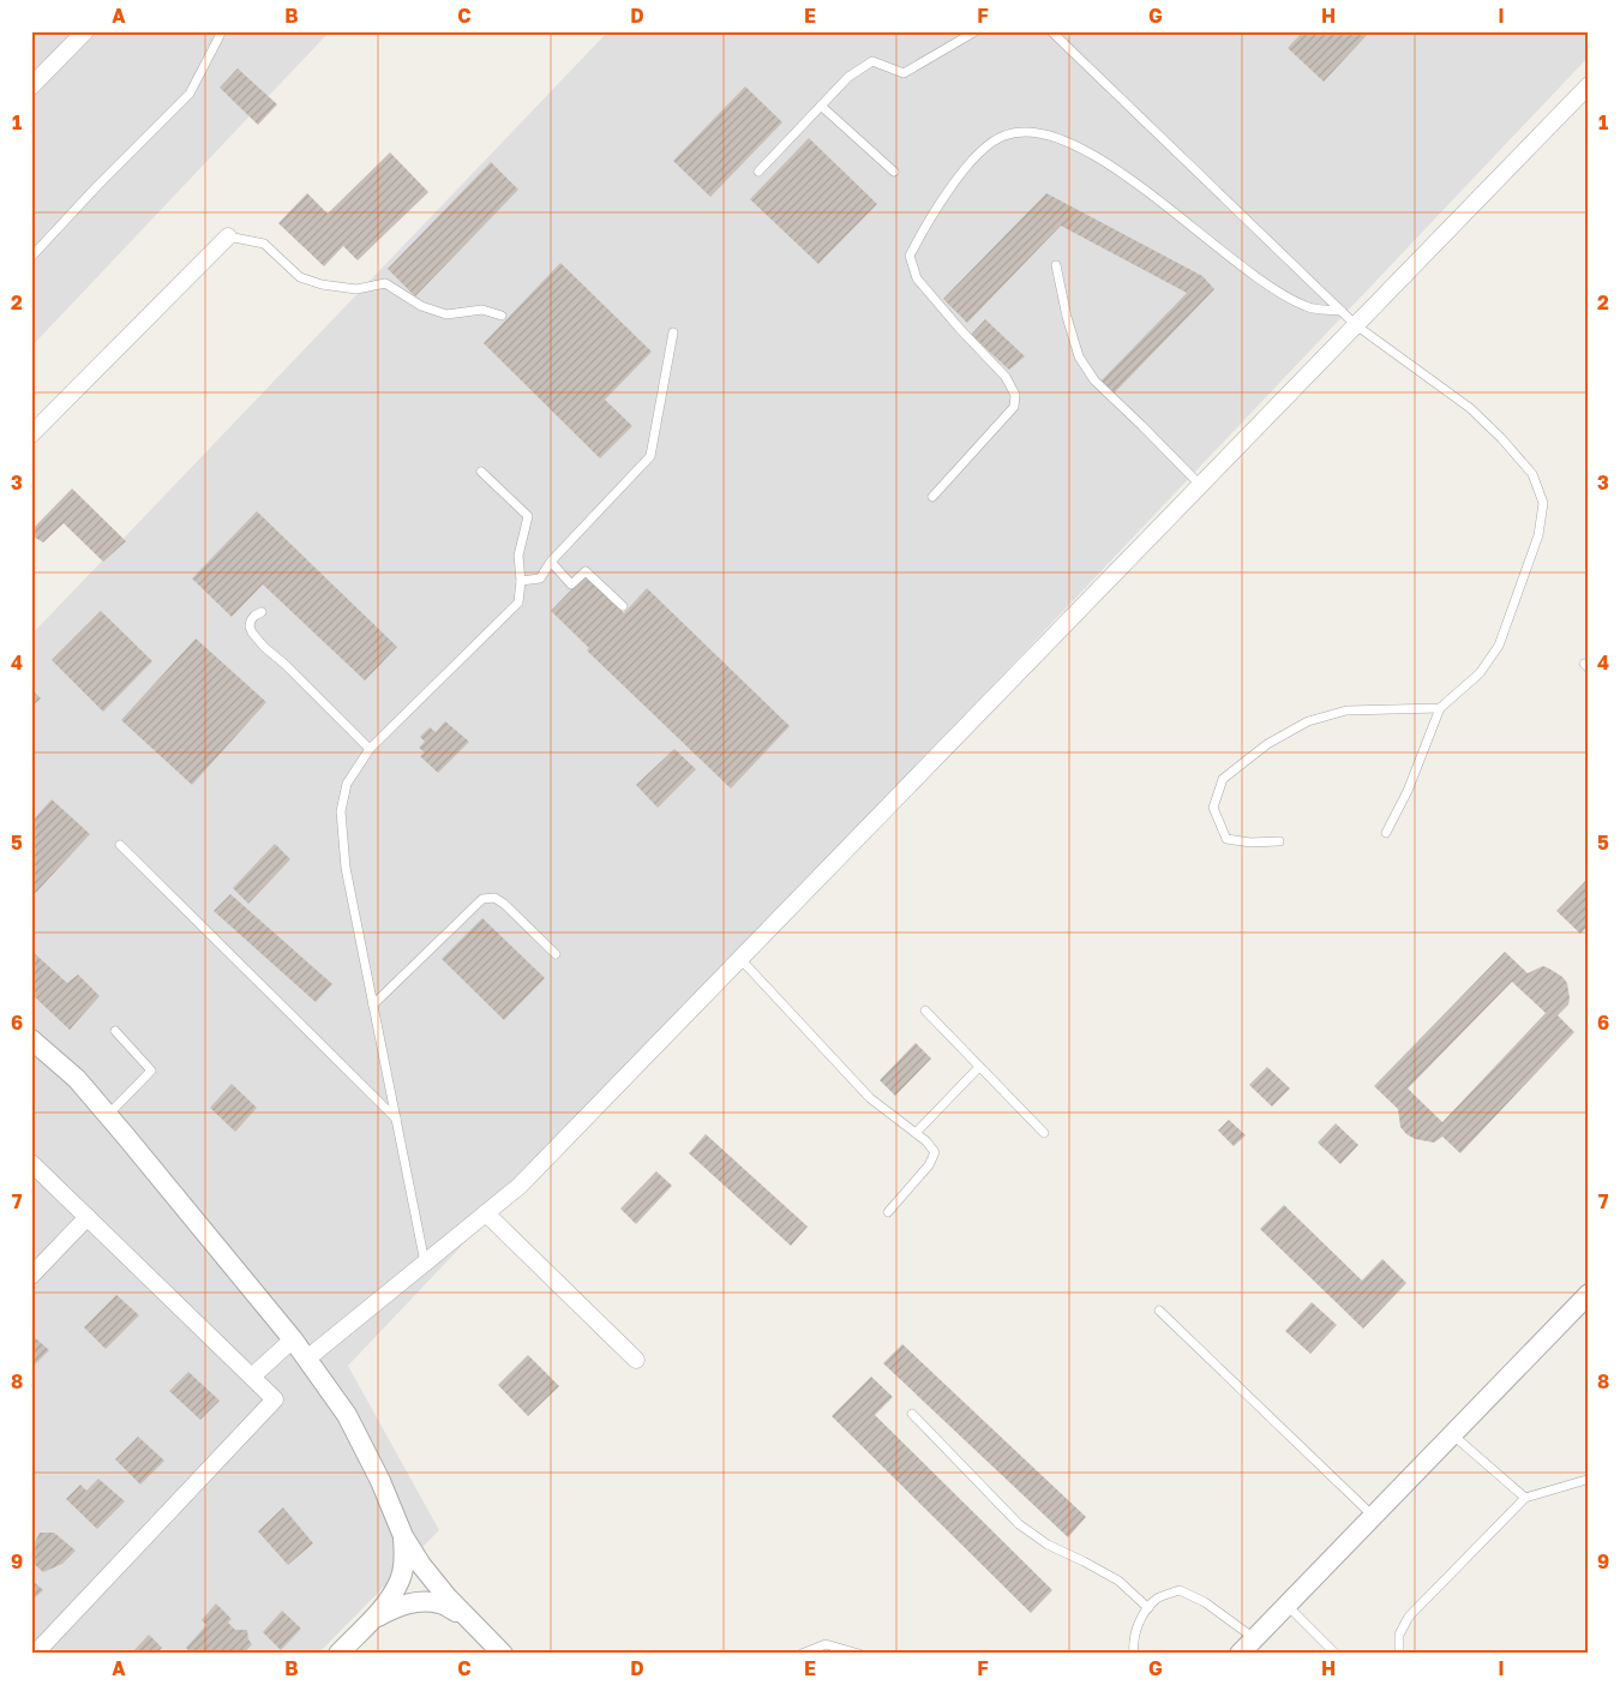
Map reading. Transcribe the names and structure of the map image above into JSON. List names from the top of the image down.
{
  "grid": {
    "columns": [
      "A",
      "B",
      "C",
      "D",
      "E",
      "F",
      "G",
      "H",
      "I"
    ],
    "rows": [
      "1",
      "2",
      "3",
      "4",
      "5",
      "6",
      "7",
      "8",
      "9"
    ]
  }
}
